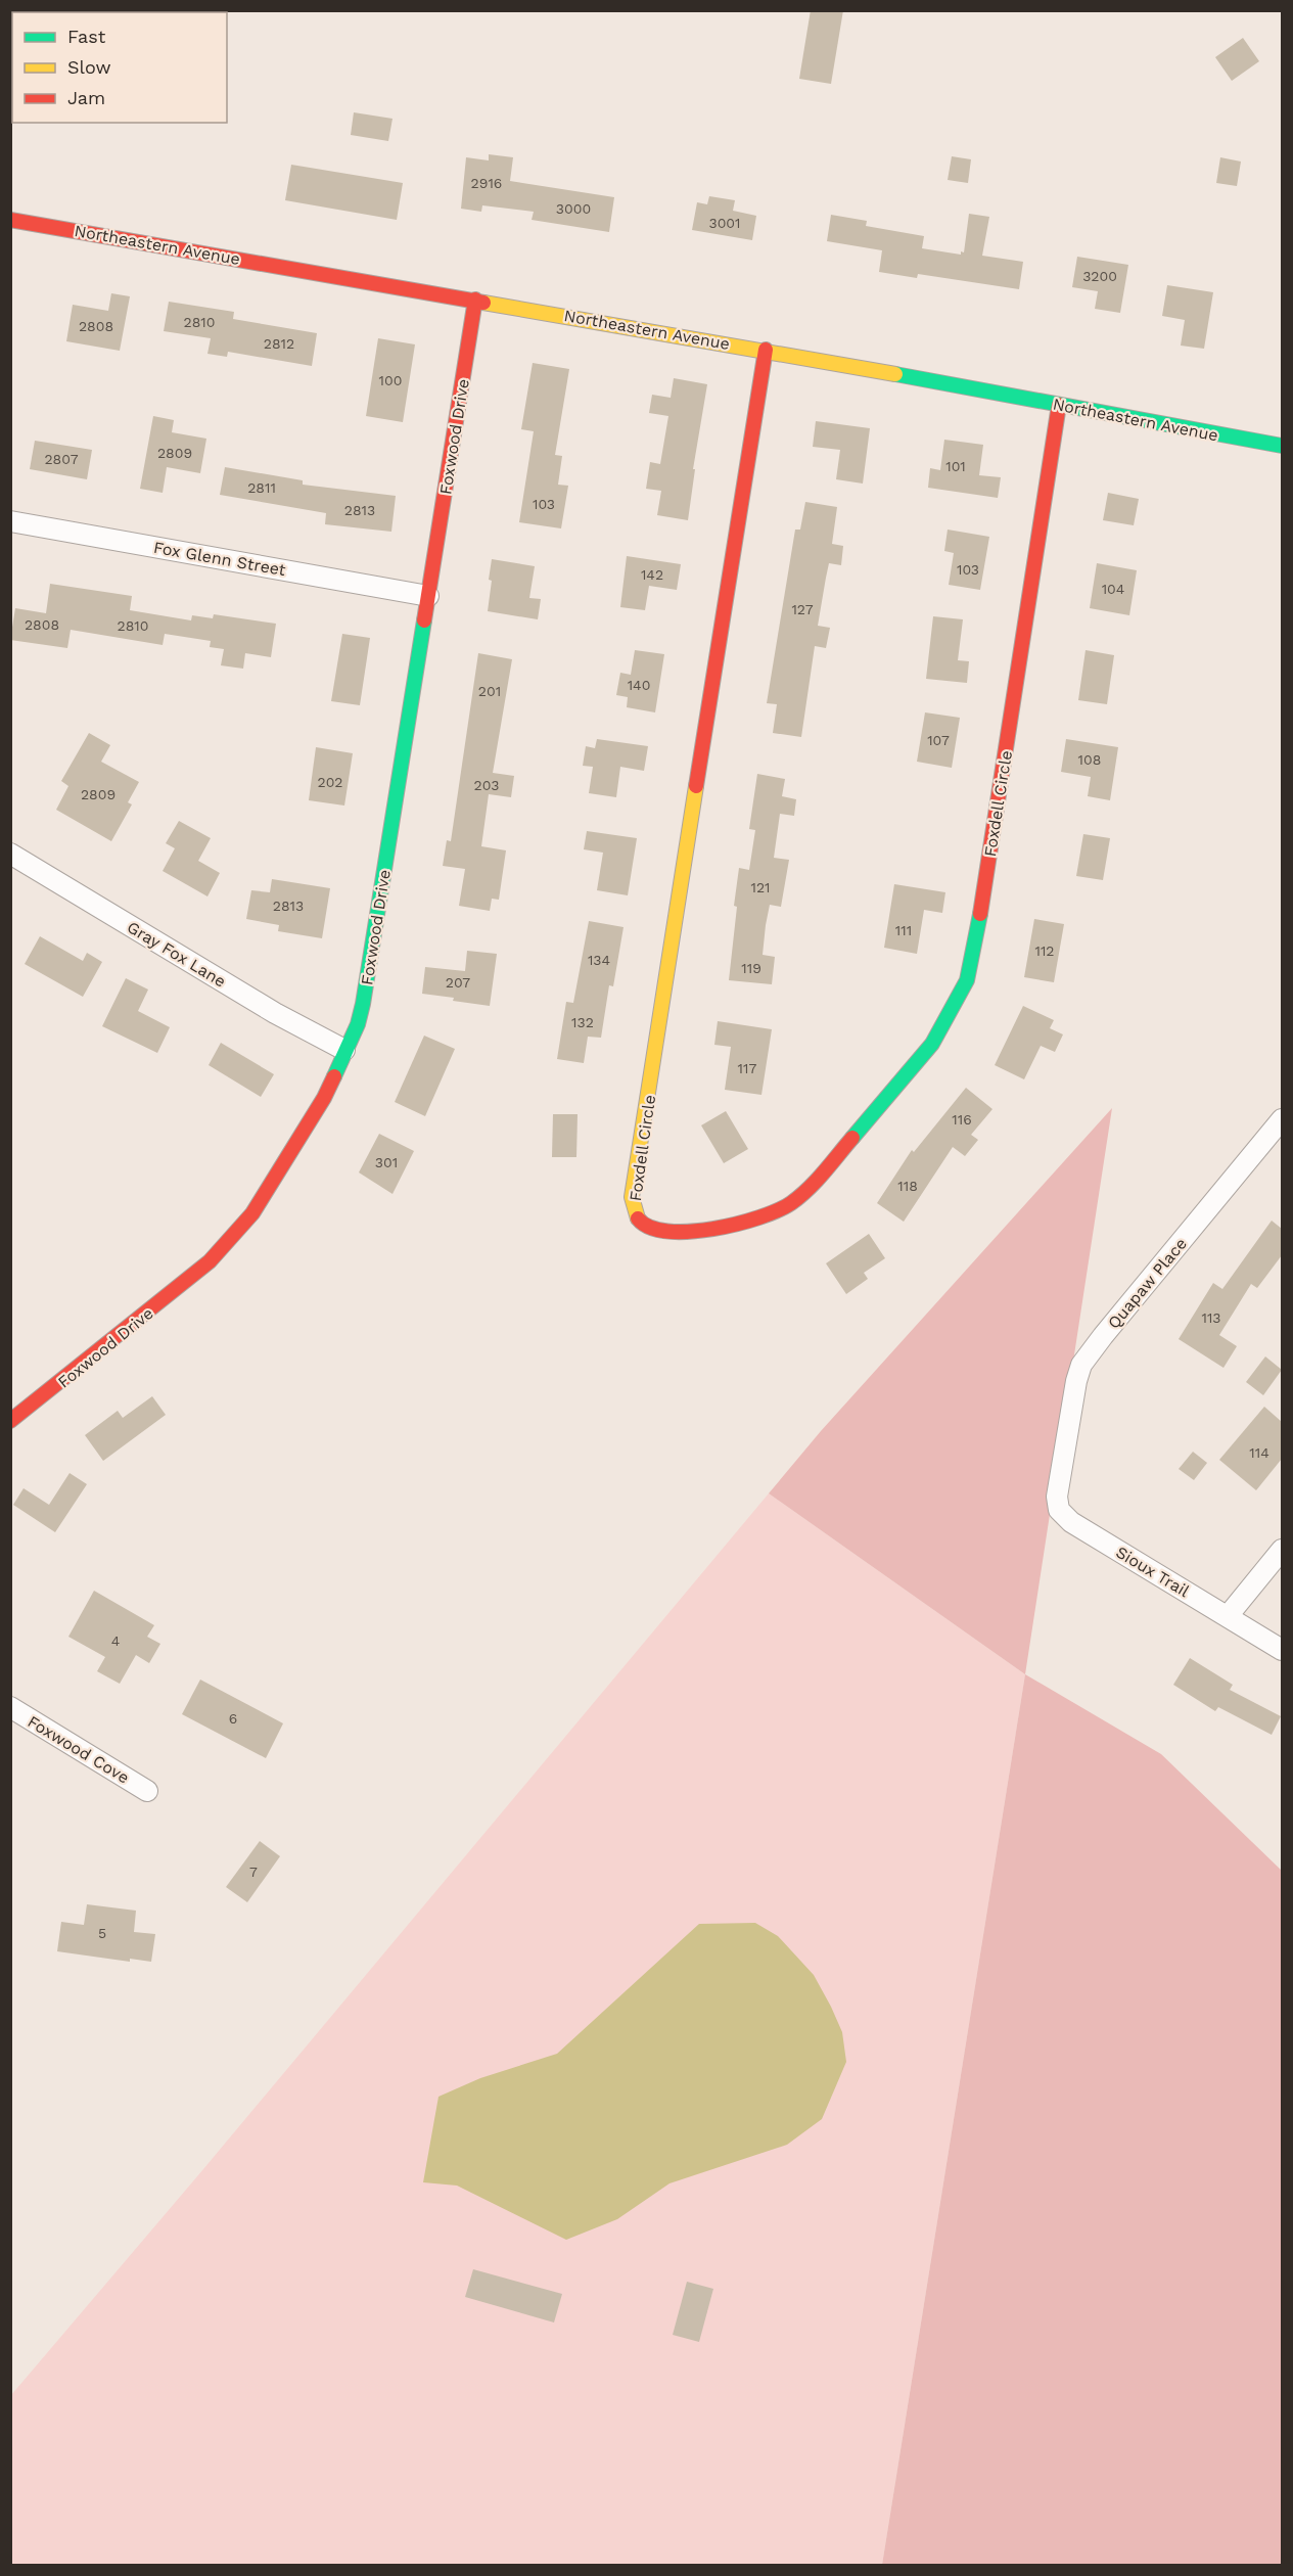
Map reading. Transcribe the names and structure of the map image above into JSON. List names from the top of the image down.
{
  "streets": {
    "street": [
      "Northeastern Avenue",
      "Foxwood Drive",
      "Fox Glenn Street",
      "Foxdell Circle",
      "Gray Fox Lane",
      "Quapaw Place",
      "Sioux Trail",
      "Foxwood Cove"
    ]
  },
  "crossings": [
    ["Northeastern Avenue", "Foxwood Drive"],
    ["Northeastern Avenue", "Foxdell Circle"],
    ["Foxwood Drive", "Fox Glenn Street"],
    ["Foxwood Drive", "Gray Fox Lane"],
    ["Quapaw Place", "Sioux Trail"]
  ],
  "house_numbers": [
    "2916",
    "3000",
    "3001",
    "3200",
    "2810",
    "2808",
    "2812",
    "100",
    "2809",
    "2807",
    "101",
    "2811",
    "103",
    "2813",
    "103",
    "142",
    "104",
    "127",
    "2808",
    "2810",
    "140",
    "201",
    "107",
    "108",
    "202",
    "203",
    "2809",
    "121",
    "2813",
    "111",
    "112",
    "134",
    "119",
    "207",
    "132",
    "117",
    "116",
    "301",
    "118",
    "113",
    "114",
    "4",
    "6",
    "7",
    "5"
  ],
  "legend": ["Fast", "Slow", "Jam"]
}
